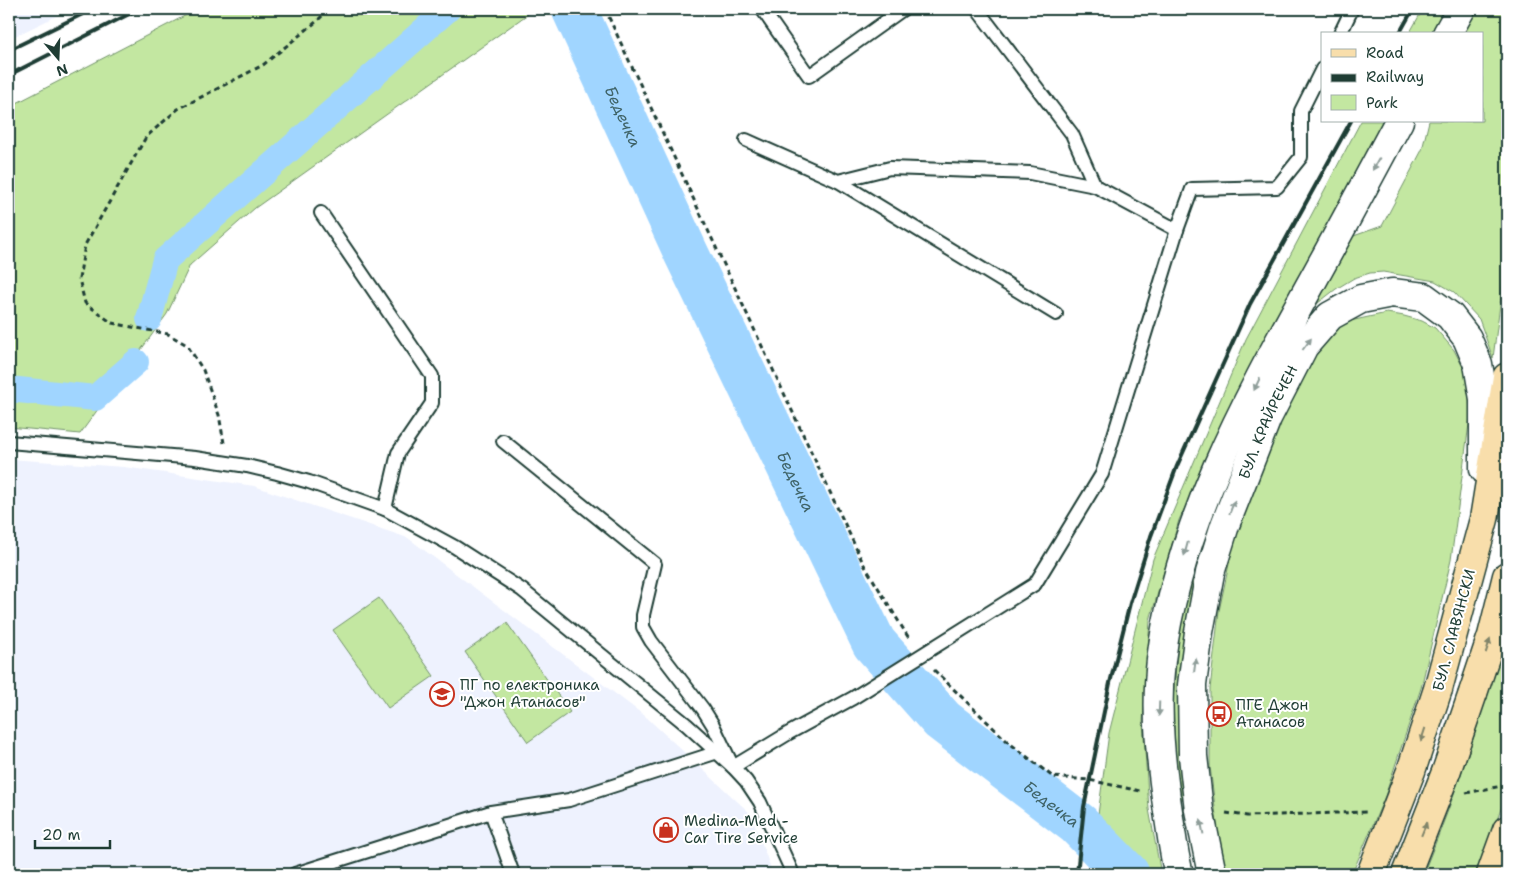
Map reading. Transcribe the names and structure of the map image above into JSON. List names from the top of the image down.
{
  "streets": {
    "main road": ["БУЛ. КРАЙРЕЧЕН", "БУЛ. СЛАВЯНСКИ"]
  },
  "crossings": [
    ["БУЛ. КРАЙРЕЧЕН", "БУЛ. СЛАВЯНСКИ"]
  ],
  "water": ["Бедечка"],
  "places": {
    "school or university": ["ПГ по електроника \"Джон Атанасов\""],
    "bus stop": ["ПГЕ Джон Атанасов"],
    "shop": ["Medina-Med - Car Tire Service"]
  },
  "legend": ["Road", "Railway", "Park"],
  "scale_bar": "20 m",
  "north": "bottom"
}
